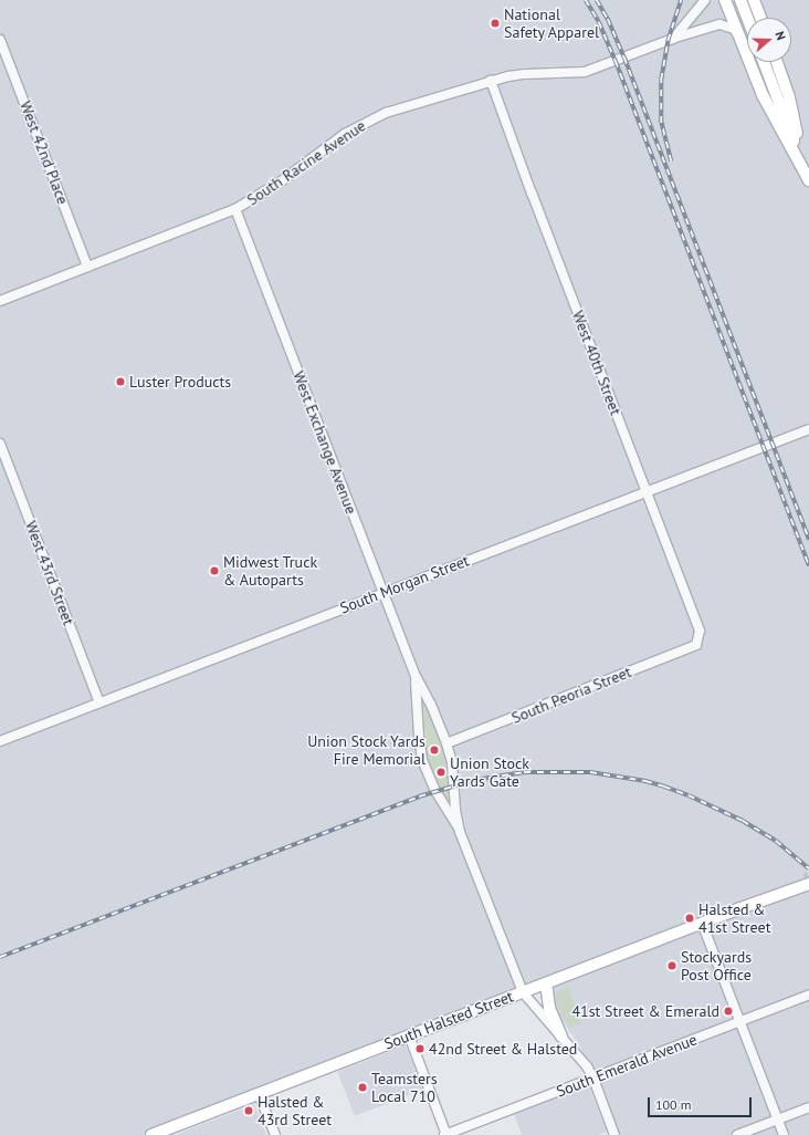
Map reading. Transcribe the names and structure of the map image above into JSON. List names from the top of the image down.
{
  "streets": {
    "main road": ["South Halsted Street"],
    "street": [
      "West 42nd Place",
      "South Racine Avenue",
      "West 40th Street",
      "West Exchange Avenue",
      "West 43rd Street",
      "South Morgan Street",
      "South Peoria Street",
      "South Emerald Avenue"
    ]
  },
  "crossings": [
    ["West 42nd Place", "South Racine Avenue"],
    ["South Racine Avenue", "West 40th Street"],
    ["South Racine Avenue", "West Exchange Avenue"],
    ["West 40th Street", "South Morgan Street"],
    ["West 40th Street", "South Peoria Street"],
    ["West Exchange Avenue", "South Morgan Street"],
    ["West Exchange Avenue", "South Peoria Street"],
    ["West Exchange Avenue", "South Halsted Street"],
    ["West Exchange Avenue", "South Emerald Avenue"],
    ["West 43rd Street", "South Morgan Street"]
  ],
  "places": [
    "National Safety Apparel",
    "Luster Products",
    "Midwest Truck & Autoparts",
    "Union Stock Yards Fire Memorial",
    "Union Stock Yards Gate",
    "Halsted & 41st Street",
    "Stockyards Post Office",
    "41st Street & Emerald",
    "42nd Street & Halsted",
    "Teamsters Local 710",
    "Halsted & 43rd Street"
  ],
  "scale_bar": "100 m",
  "north": "right"
}
